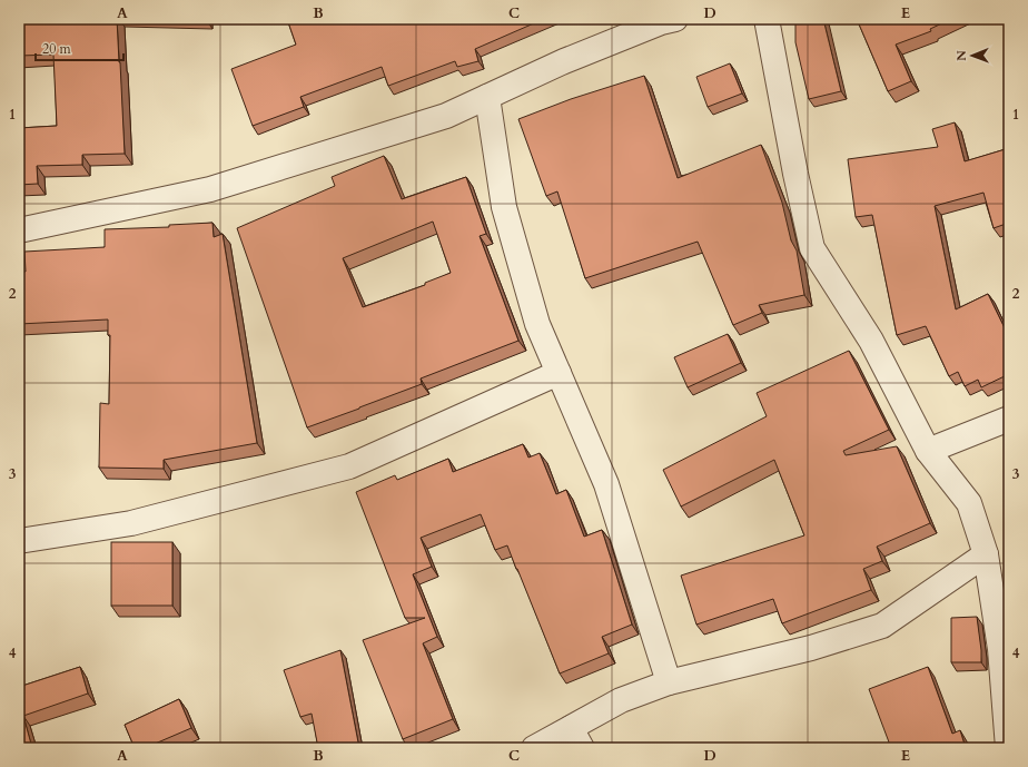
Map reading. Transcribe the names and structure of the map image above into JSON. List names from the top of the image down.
{
  "scale_bar": "20 m",
  "north": "left",
  "grid": {
    "columns": [
      "A",
      "B",
      "C",
      "D",
      "E"
    ],
    "rows": [
      "1",
      "2",
      "3",
      "4"
    ]
  }
}
